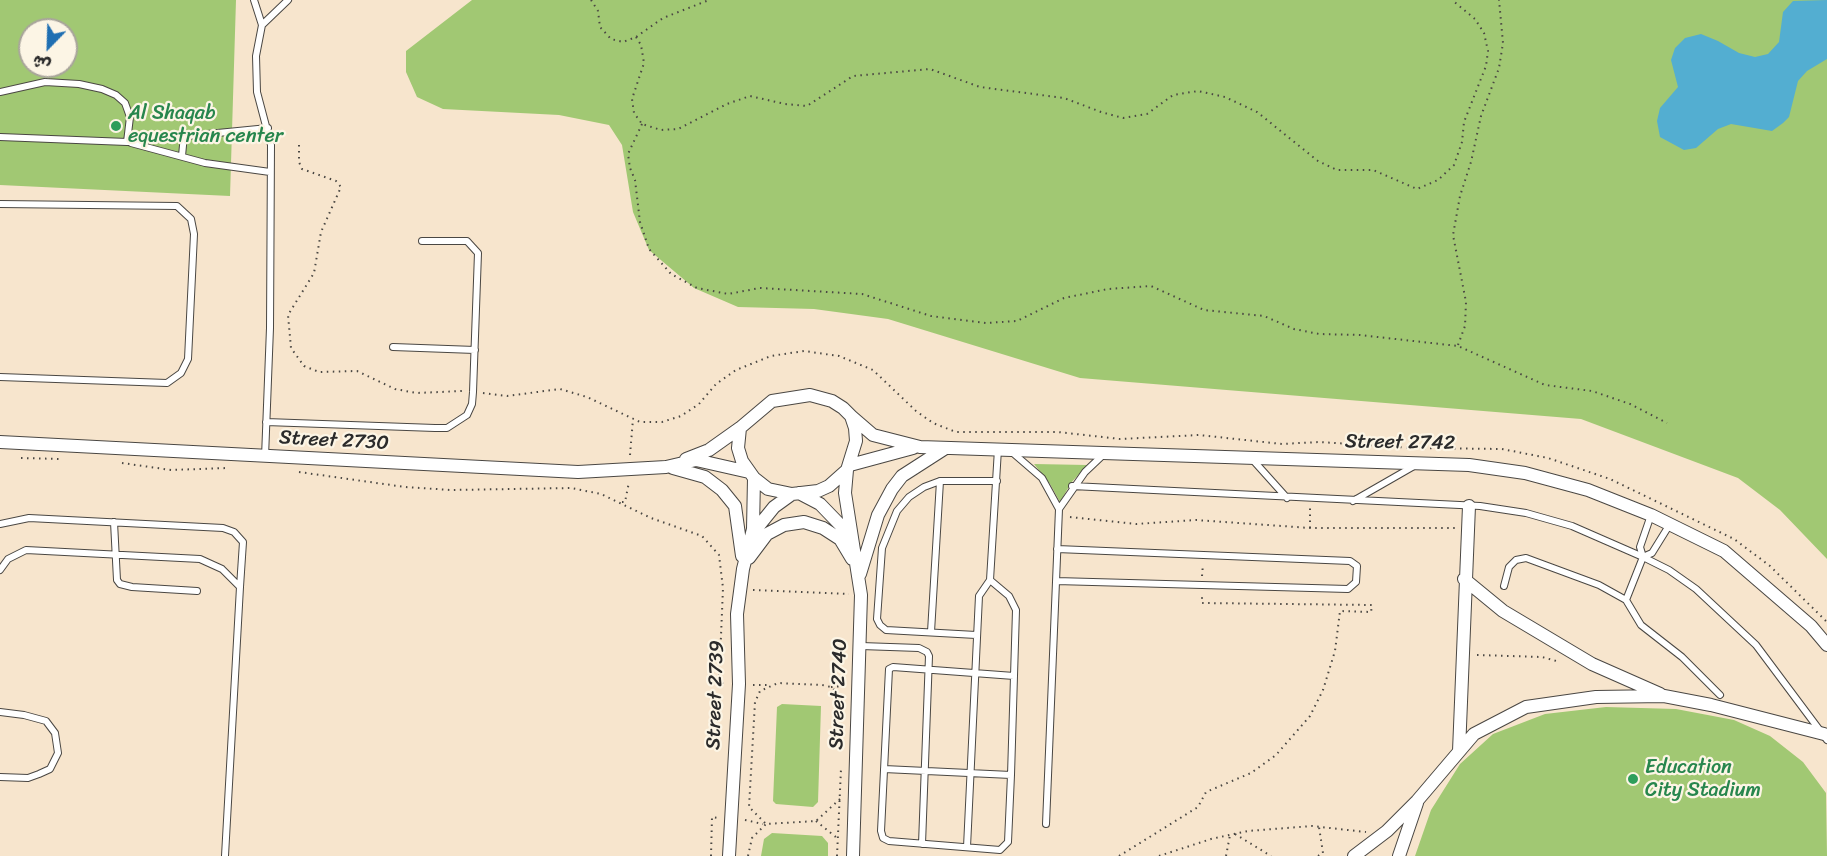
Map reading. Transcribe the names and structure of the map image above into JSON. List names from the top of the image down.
{
  "streets": {
    "street": [
      "Street 2730",
      "Street 2742",
      "Street 2740",
      "Street 2739"
    ]
  },
  "crossings": [
    ["Street 2730", "Street 2742"],
    ["Street 2730", "Street 2740"],
    ["Street 2730", "Street 2739"],
    ["Street 2742", "Street 2740"],
    ["Street 2742", "Street 2739"],
    ["Street 2740", "Street 2739"]
  ],
  "places": ["Al Shaqab equestrian center", "Education City Stadium"],
  "north": "bottom left"
}
